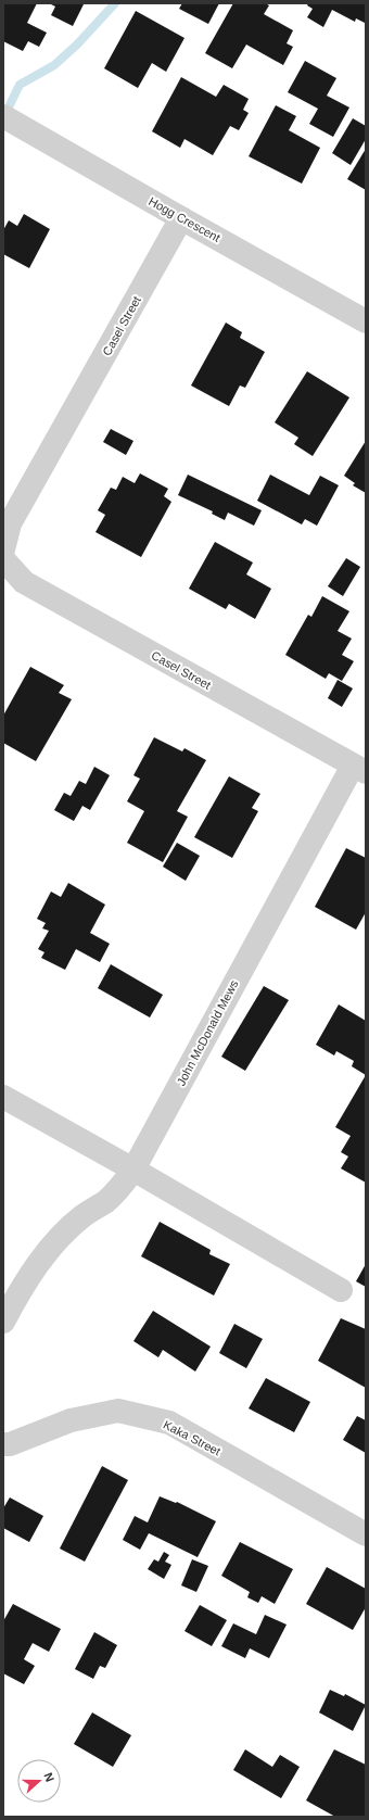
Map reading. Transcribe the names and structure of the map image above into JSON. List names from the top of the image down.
{
  "streets": {
    "street": [
      "Hogg Crescent",
      "Casel Street",
      "John McDonald Mews",
      "Kaka Street"
    ]
  },
  "crossings": [
    ["Hogg Crescent", "Casel Street"],
    ["Casel Street", "John McDonald Mews"]
  ],
  "north": "right"
}
